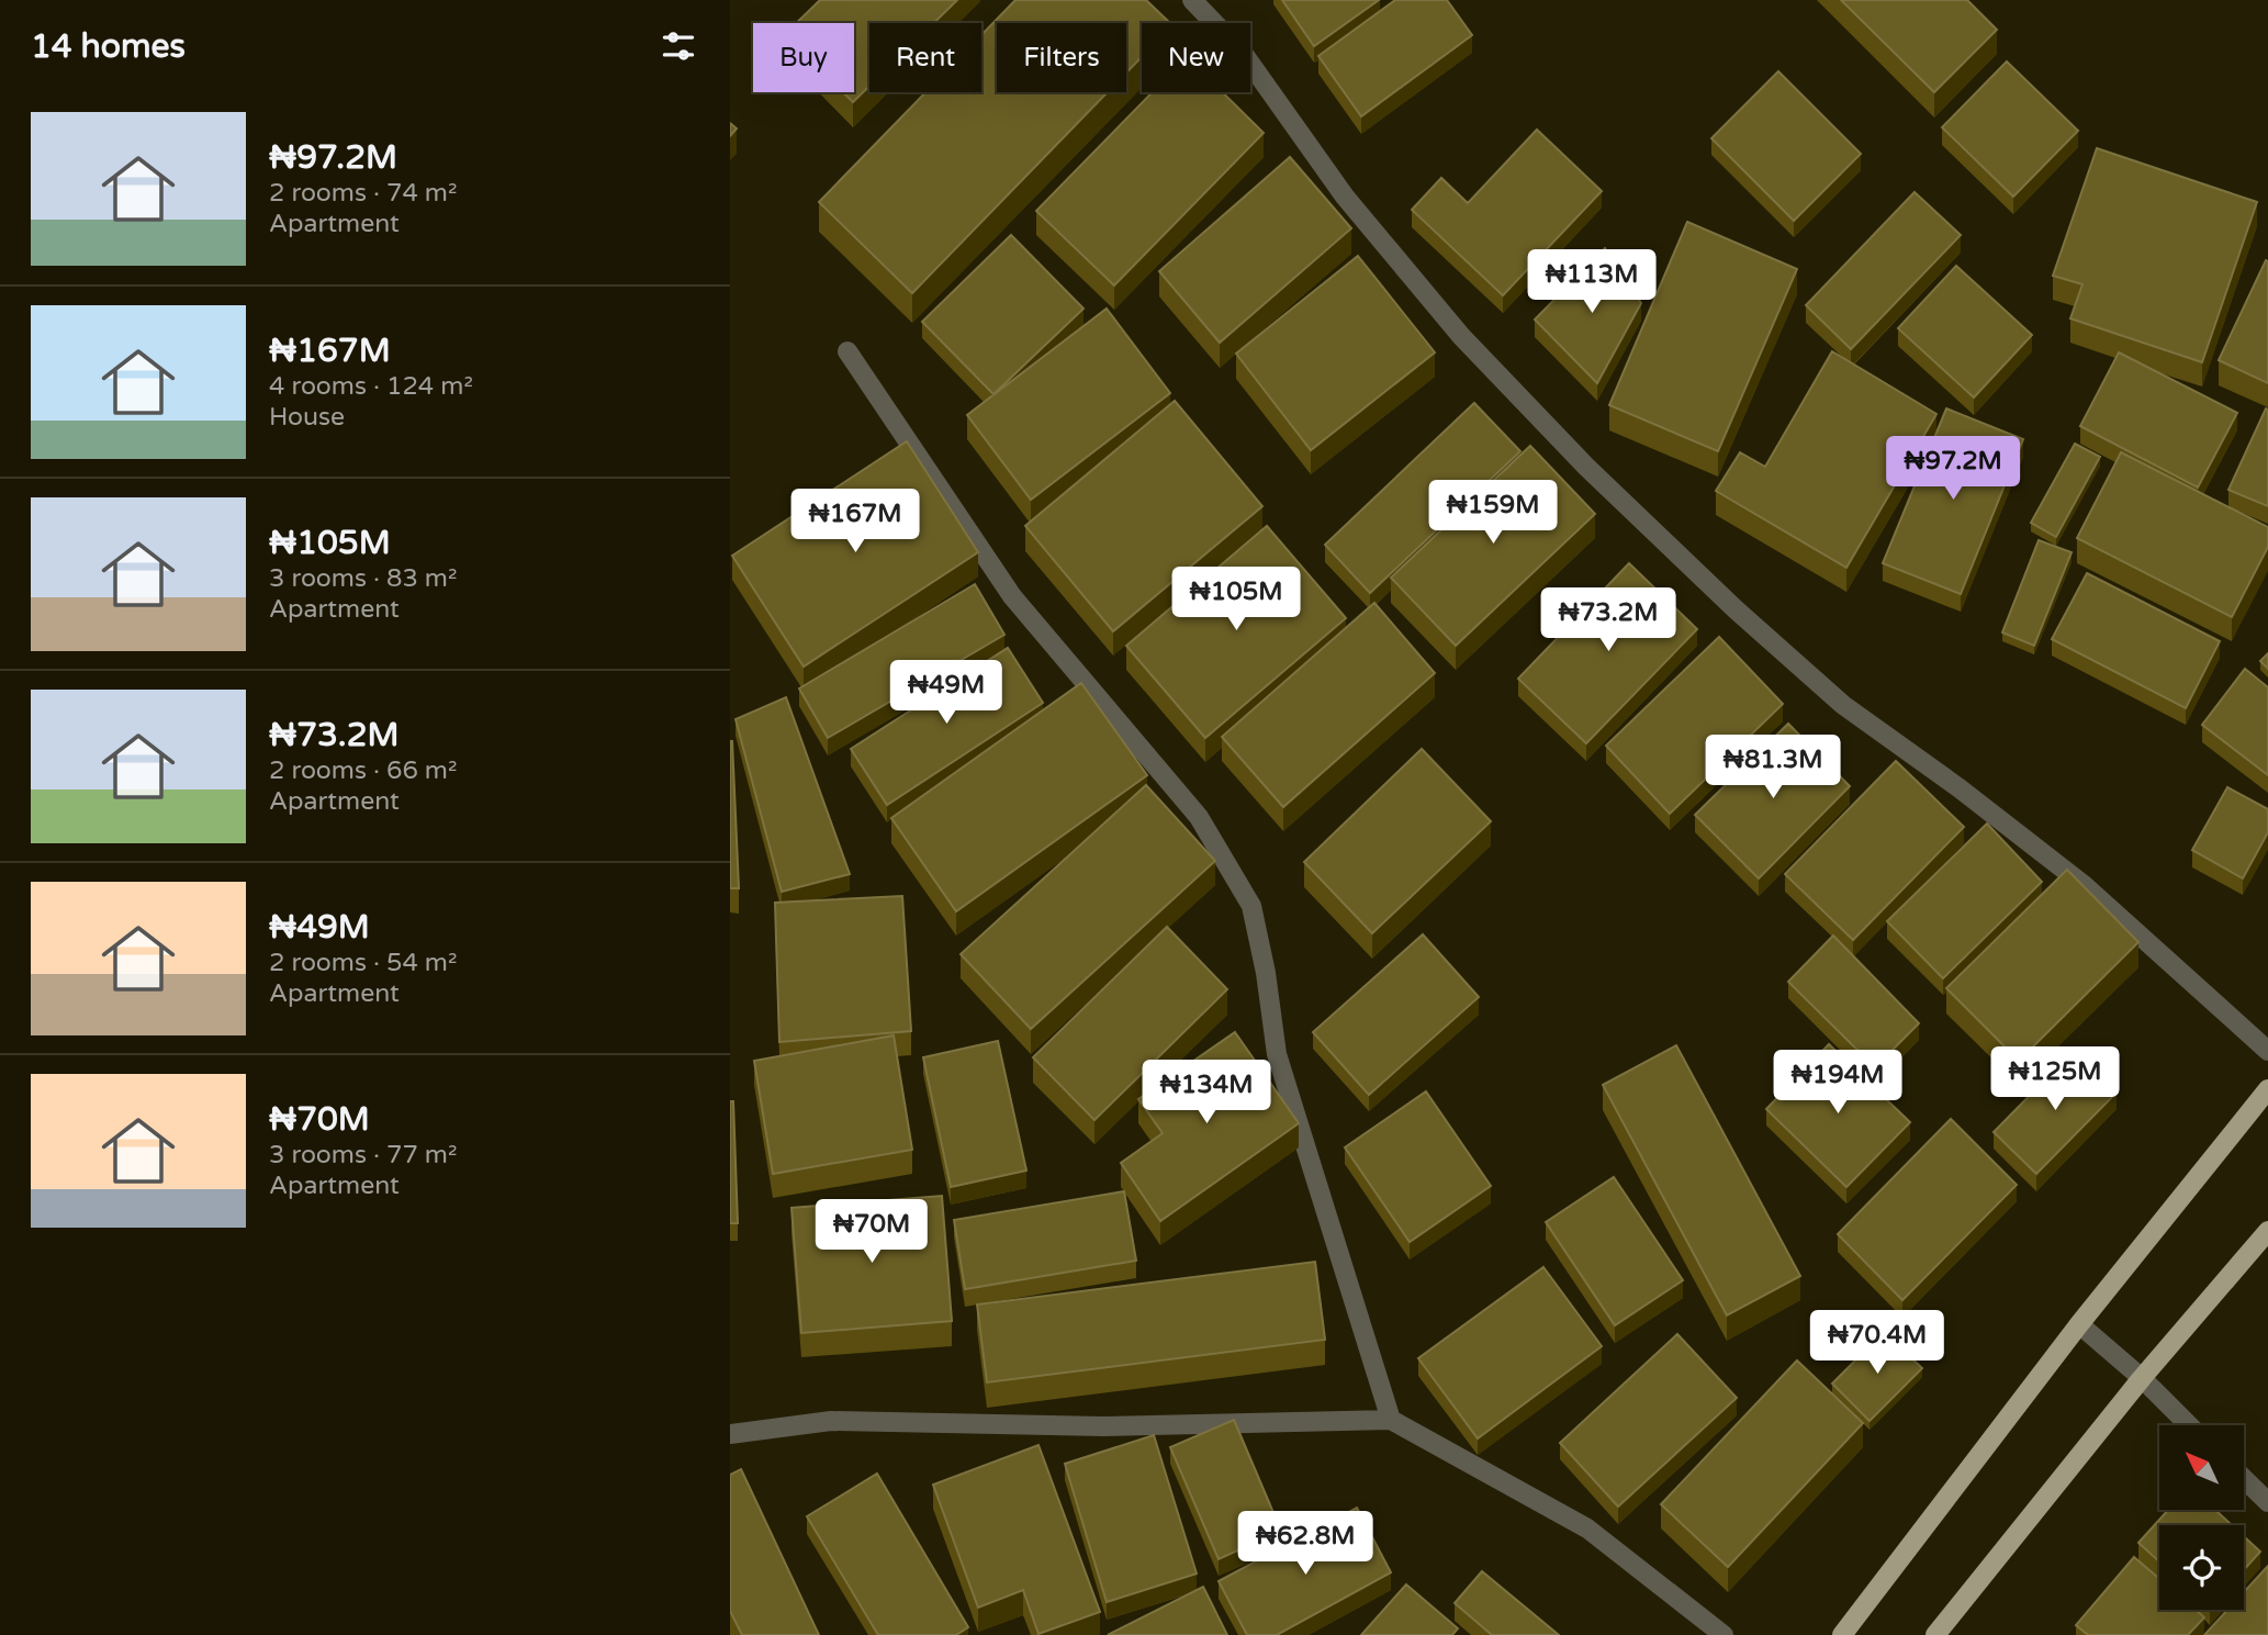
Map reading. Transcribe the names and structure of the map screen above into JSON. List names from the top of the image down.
{
  "north": "top left",
  "page": {
    "heading": "14 homes",
    "chip": [
      "Buy",
      "Rent",
      "Filters",
      "New"
    ],
    "list": [
      {
        "name": "₦97.2M",
        "note": "2 rooms · 74 m² · Apartment"
      },
      {
        "name": "₦167M",
        "note": "4 rooms · 124 m² · House"
      },
      {
        "name": "₦105M",
        "note": "3 rooms · 83 m² · Apartment"
      },
      {
        "name": "₦73.2M",
        "note": "2 rooms · 66 m² · Apartment"
      },
      {
        "name": "₦49M",
        "note": "2 rooms · 54 m² · Apartment"
      },
      {
        "name": "₦70M",
        "note": "3 rooms · 77 m² · Apartment"
      }
    ],
    "price": [
      "₦113M",
      "₦97.2M",
      "₦159M",
      "₦167M",
      "₦105M",
      "₦73.2M",
      "₦49M",
      "₦81.3M",
      "₦125M",
      "₦194M",
      "₦134M",
      "₦70M",
      "₦70.4M",
      "₦62.8M"
    ]
  }
}
